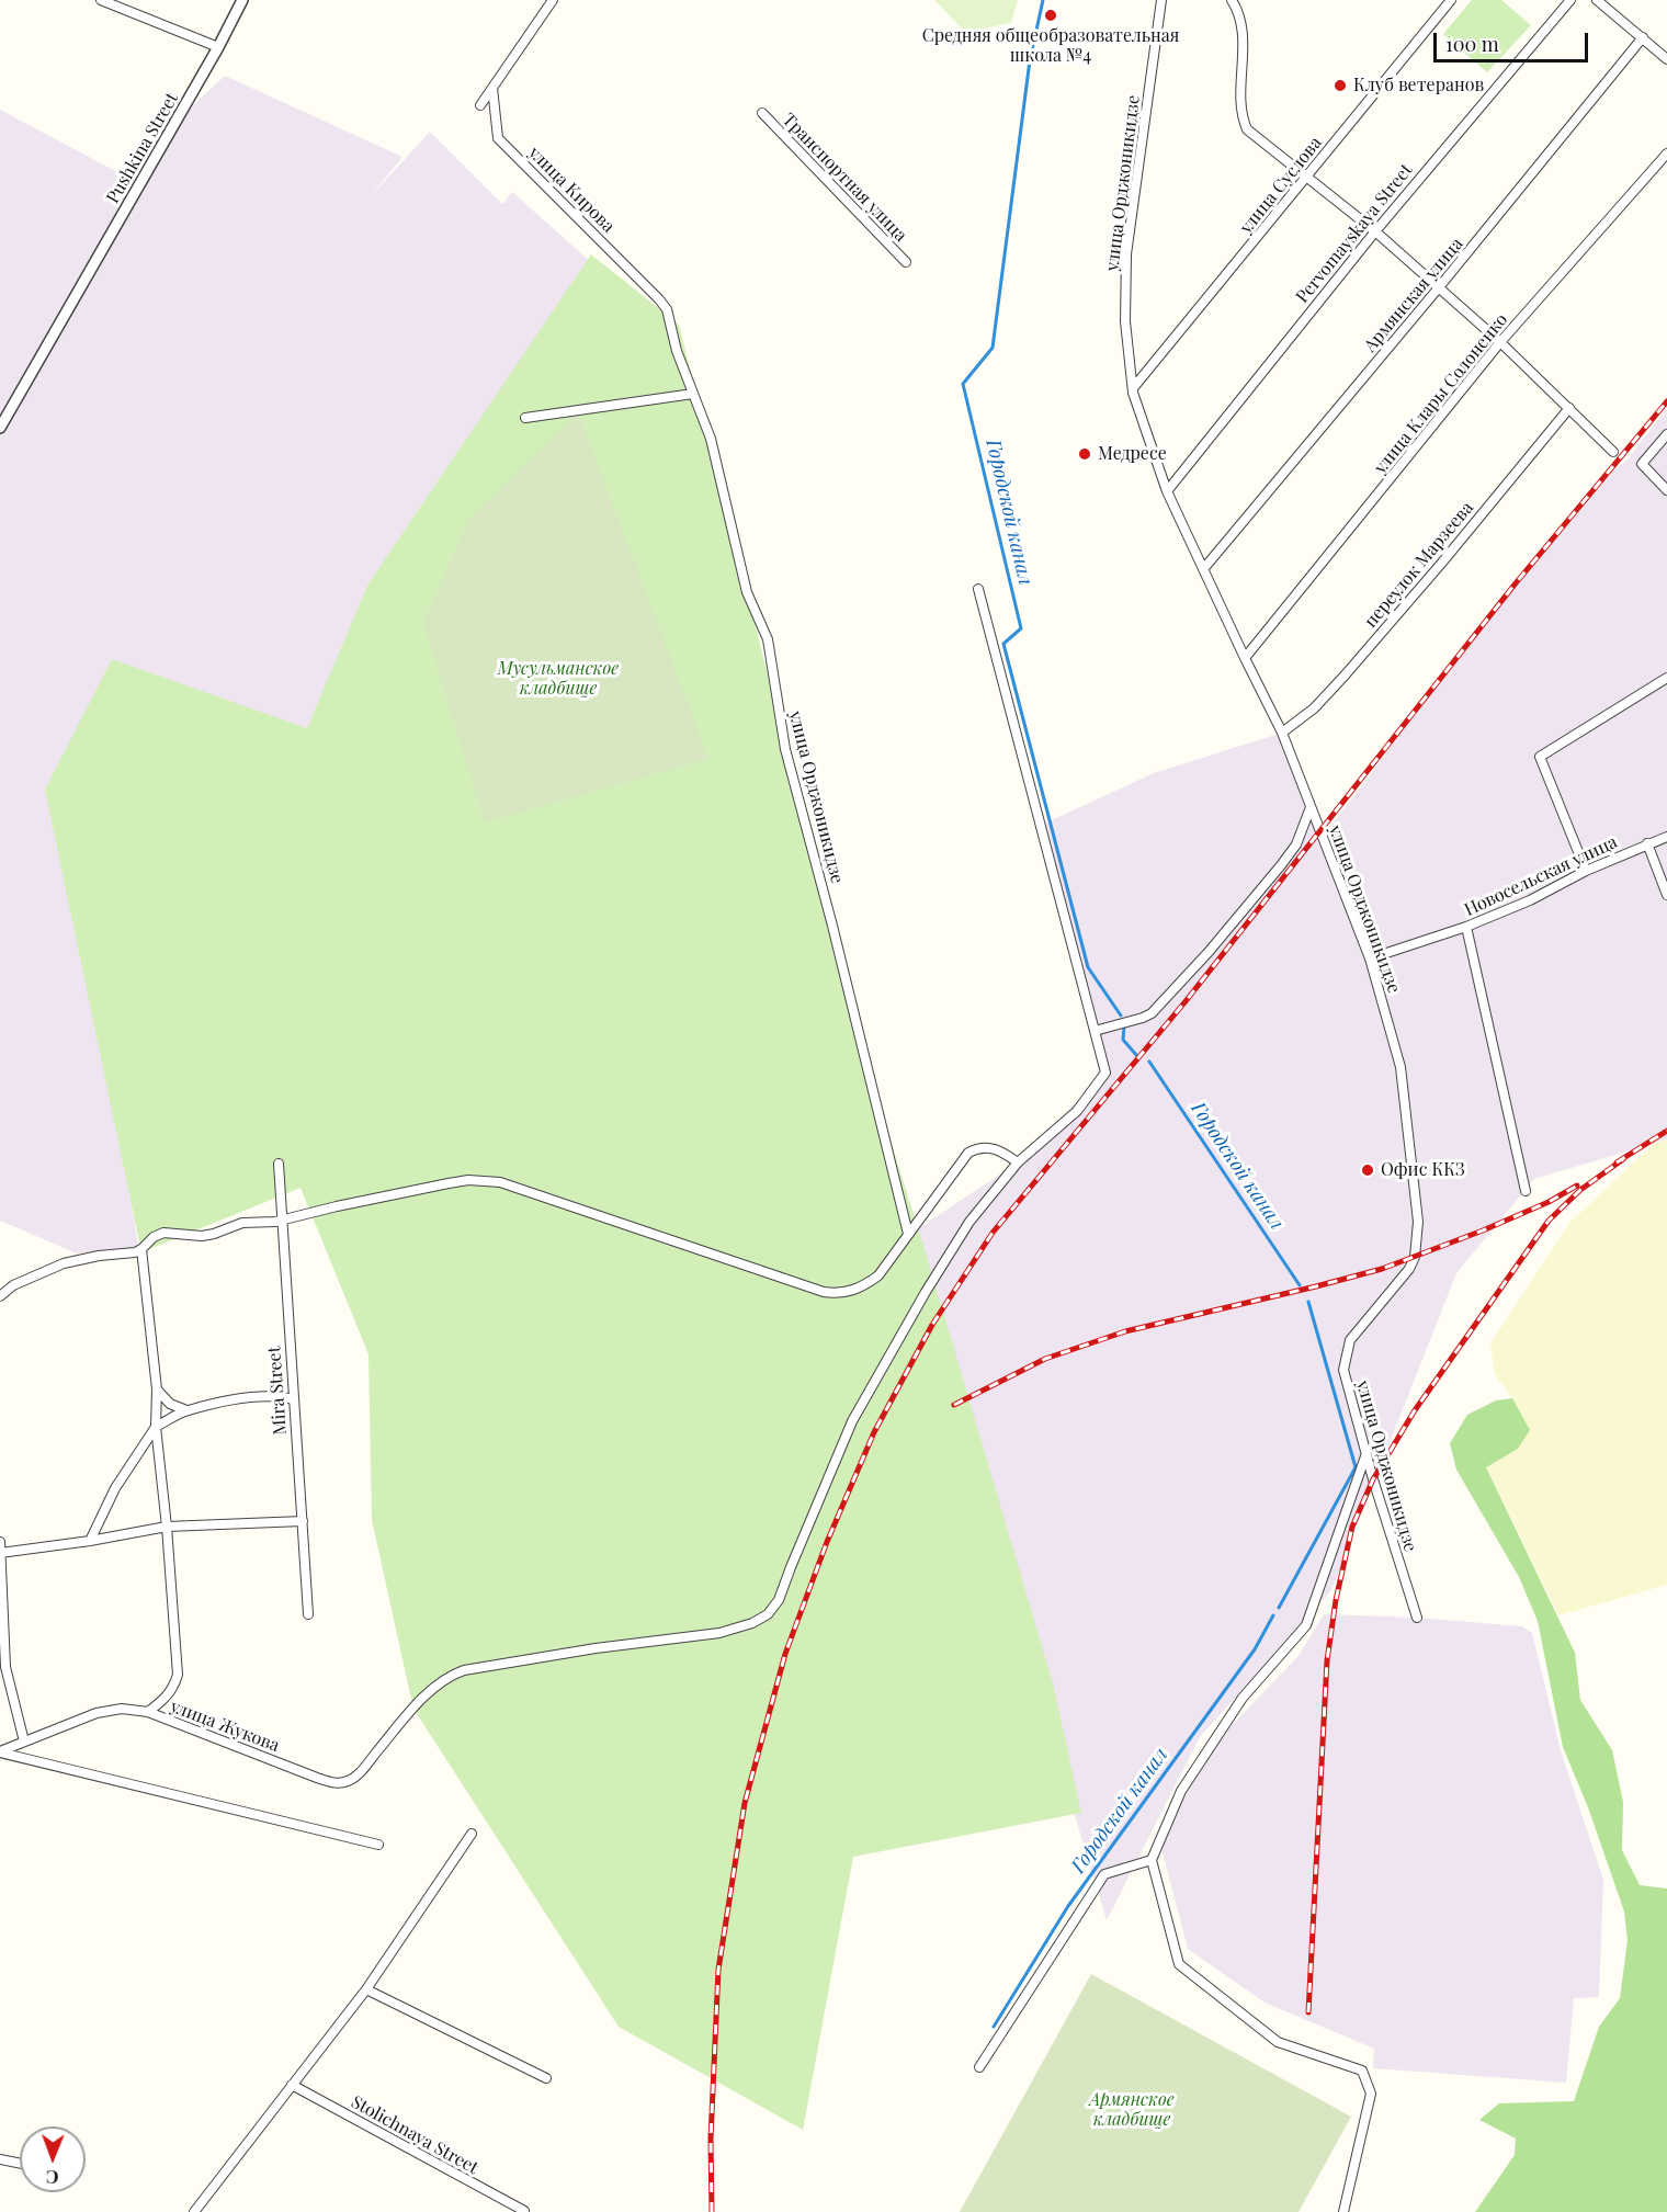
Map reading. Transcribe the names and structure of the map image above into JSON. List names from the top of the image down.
{
  "streets": {
    "street": [
      "Pushkina Street",
      "Транспортная улица",
      "улица Орджоникидзе",
      "улица Суслова",
      "улица Кирова",
      "Pervomayskaya Street",
      "Армянская улица",
      "улица Клары Солоненко",
      "переулок Марзеева",
      "Новосельская улица",
      "Mira Street",
      "улица Жукова",
      "Stolichnaya Street"
    ]
  },
  "crossings": [
    ["улица Орджоникидзе", "улица Суслова"],
    ["улица Орджоникидзе", "улица Кирова"],
    ["улица Орджоникидзе", "Pervomayskaya Street"],
    ["улица Орджоникидзе", "Армянская улица"],
    ["улица Орджоникидзе", "улица Клары Солоненко"],
    ["улица Орджоникидзе", "переулок Марзеева"],
    ["улица Орджоникидзе", "Новосельская улица"]
  ],
  "water": ["Городской канал"],
  "parks": ["Мусульманское кладбище", "Армянское кладбище"],
  "places": [
    "Средняя общеобразовательная школа №4",
    "Клуб ветеранов",
    "Медресе",
    "Офис ККЗ"
  ],
  "scale_bar": "100 m",
  "north": "bottom"
}
